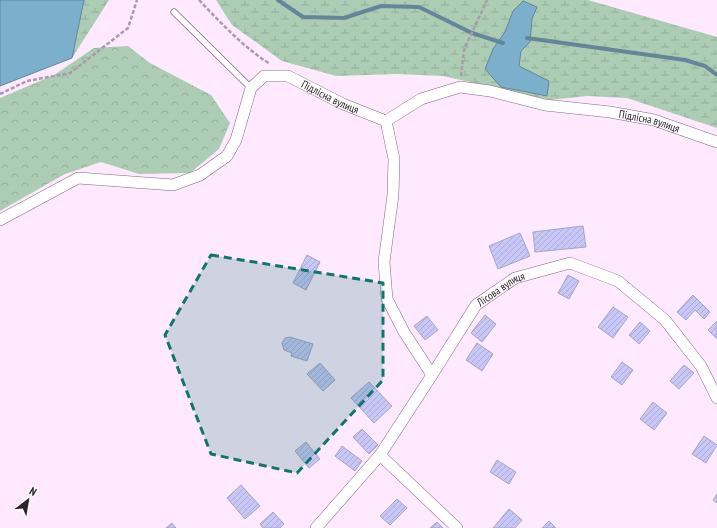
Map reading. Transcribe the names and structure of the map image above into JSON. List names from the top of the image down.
{
  "streets": {
    "street": ["Підлісна вулиця", "Лісова вулиця"]
  },
  "north": "top right"
}
